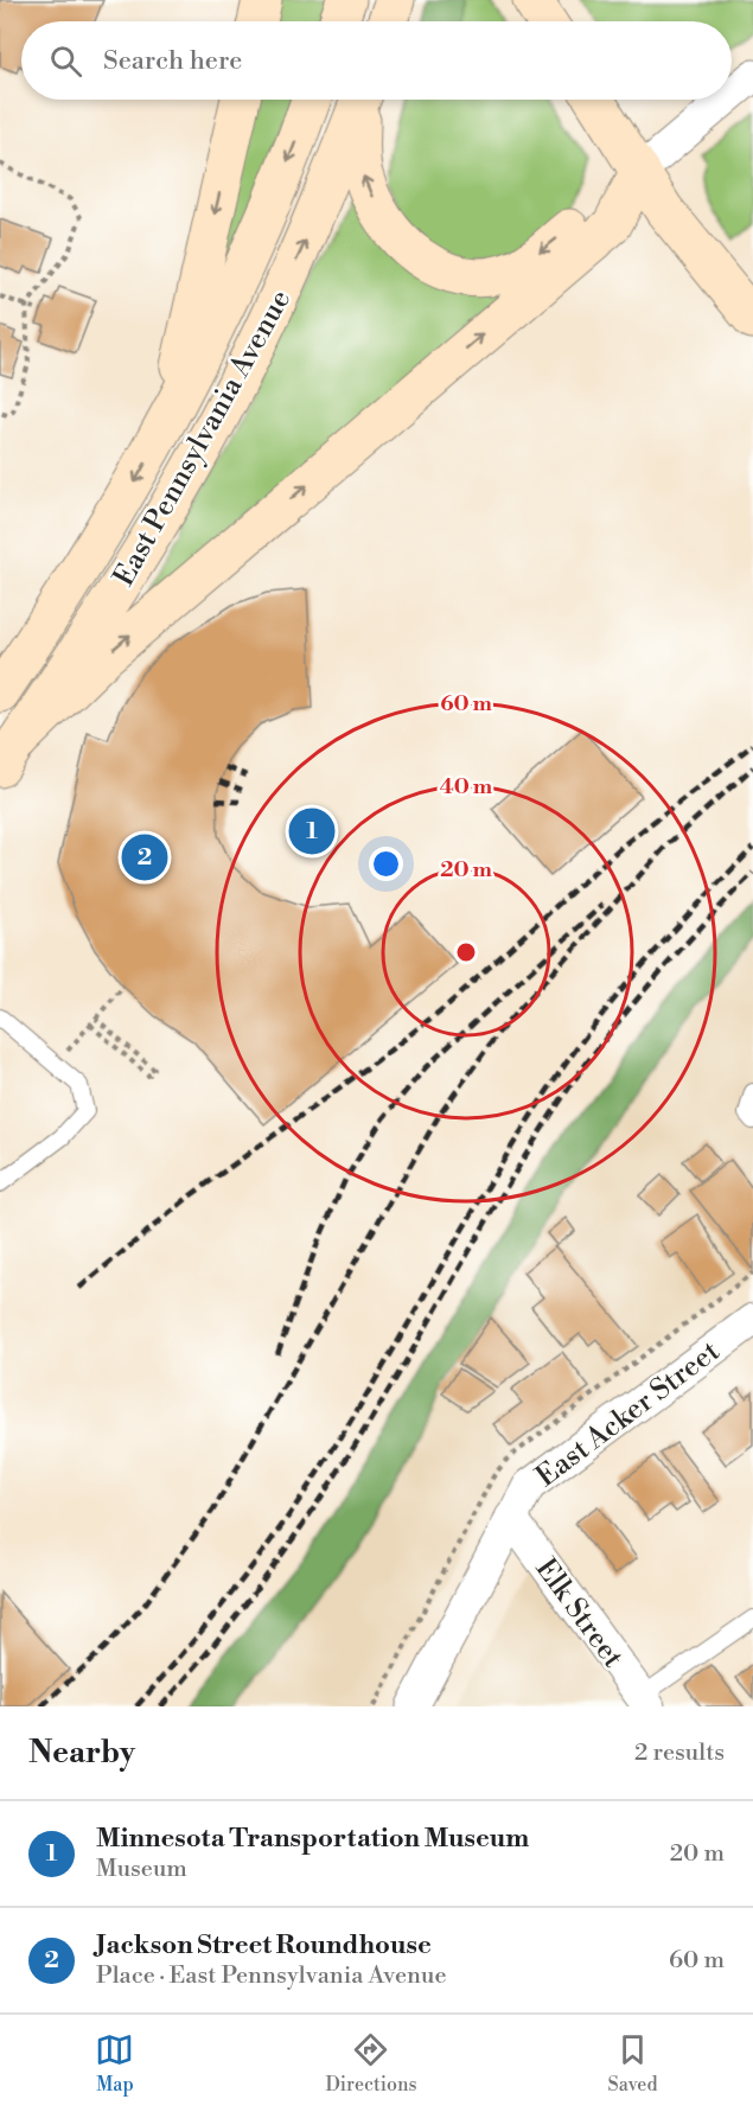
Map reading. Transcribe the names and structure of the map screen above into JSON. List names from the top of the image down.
{
  "streets": {
    "main road": ["East Pennsylvania Avenue"],
    "street": ["East Acker Street", "Elk Street"]
  },
  "crossings": [
    ["East Acker Street", "Elk Street"]
  ],
  "page": {
    "search": "Search here",
    "pins": ["1", "2"],
    "heading": ["Nearby", "2 results"],
    "list": [
      {
        "mark": "1",
        "name": "Minnesota Transportation Museum",
        "note": "Museum",
        "value": "20 m"
      },
      {
        "mark": "2",
        "name": "Jackson Street Roundhouse",
        "note": "Place · East Pennsylvania Avenue",
        "value": "60 m"
      }
    ],
    "nav": ["Map", "Directions", "Saved"]
  },
  "rings": ["60 m", "40 m", "20 m"]
}
